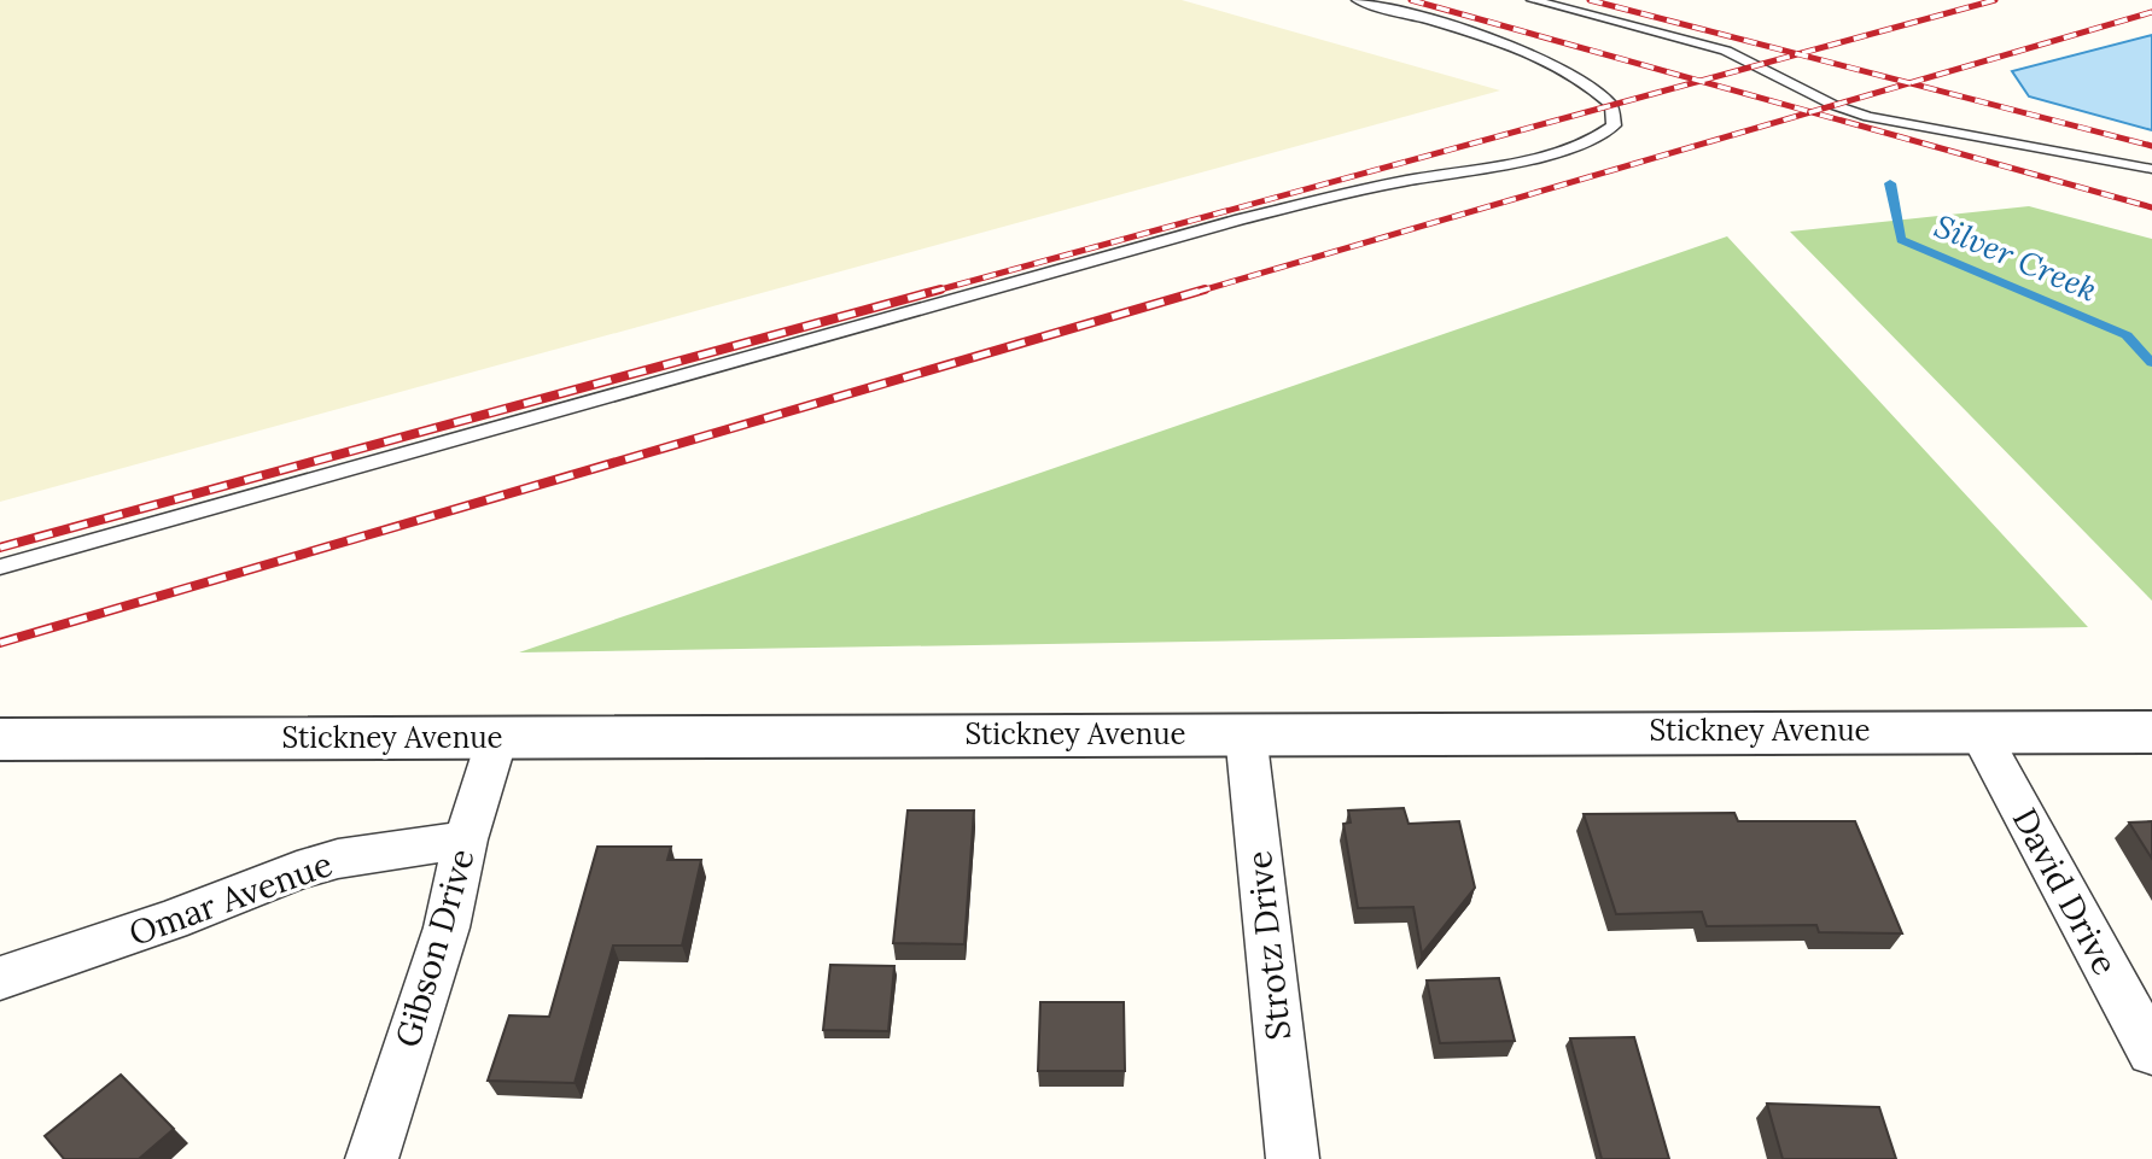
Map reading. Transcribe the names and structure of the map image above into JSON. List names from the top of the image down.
{
  "streets": {
    "street": [
      "Stickney Avenue",
      "David Drive",
      "Omar Avenue",
      "Strotz Drive",
      "Gibson Drive"
    ]
  },
  "crossings": [
    ["Stickney Avenue", "David Drive"],
    ["Stickney Avenue", "Strotz Drive"],
    ["Stickney Avenue", "Gibson Drive"],
    ["Omar Avenue", "Gibson Drive"]
  ],
  "water": ["Silver Creek"]
}
